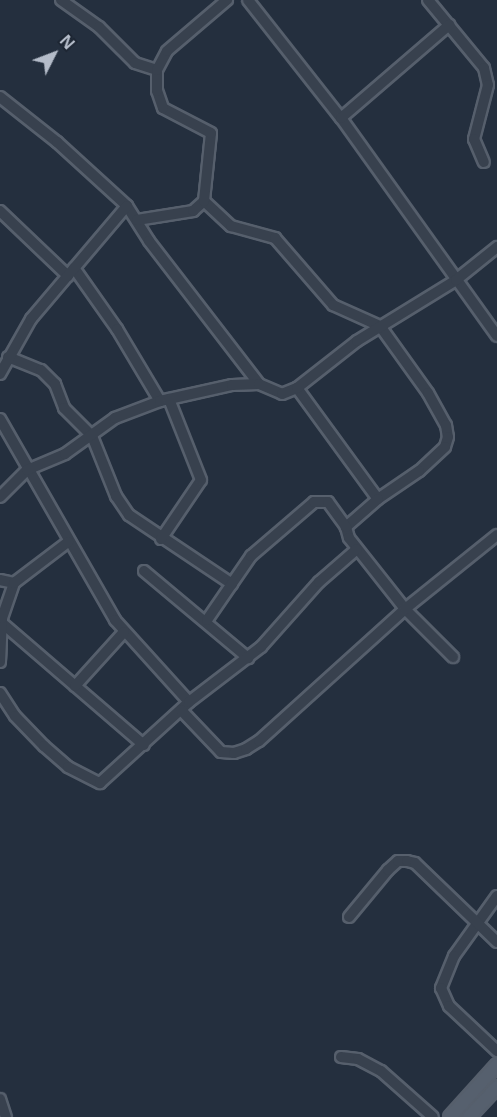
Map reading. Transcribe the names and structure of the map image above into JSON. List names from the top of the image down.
{
  "north": "top right"
}
